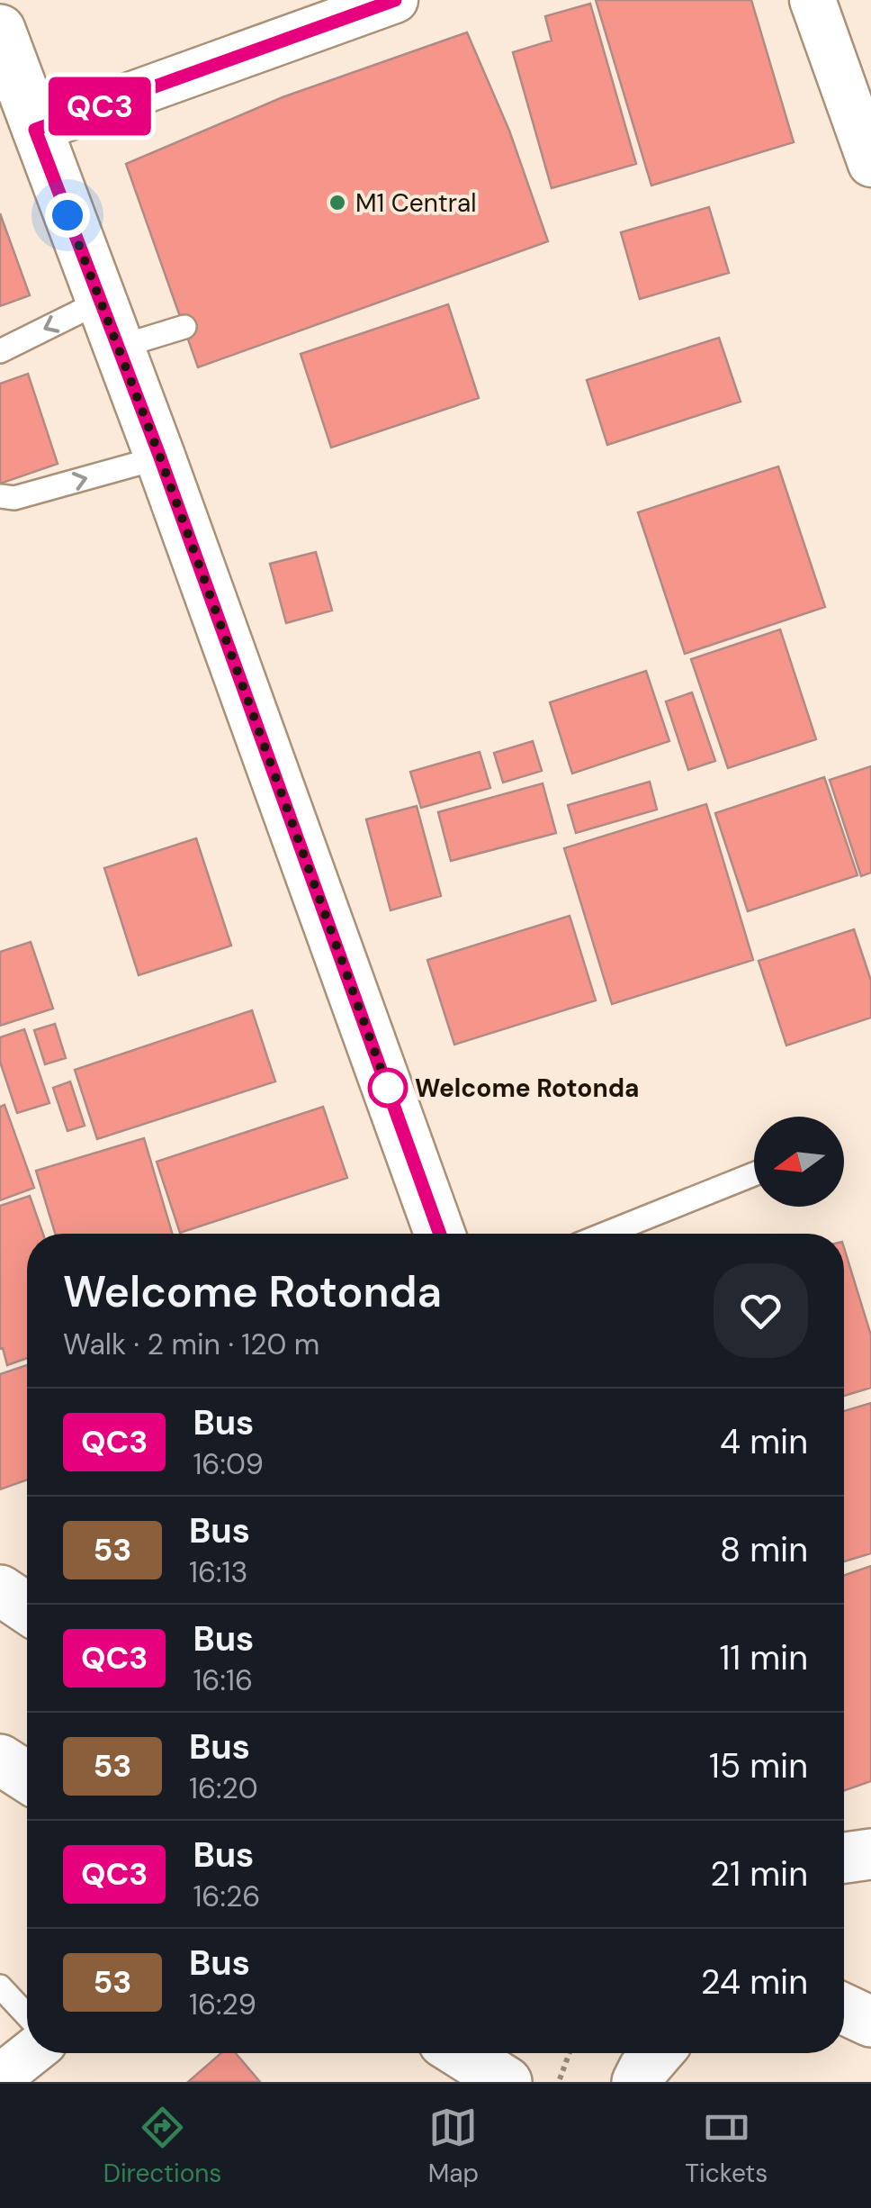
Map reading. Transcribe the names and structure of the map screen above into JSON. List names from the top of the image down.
{
  "places": ["M1 Central", "Welcome Rotonda"],
  "lines": ["bus line QC3"],
  "north": "left",
  "page": {
    "on_map": "QC3",
    "heading": ["Welcome Rotonda", "Walk · 2 min · 120 m"],
    "list": [
      {
        "mark": "QC3",
        "name": "Bus",
        "note": "16:09",
        "value": "4 min"
      },
      {
        "mark": "53",
        "name": "Bus",
        "note": "16:13",
        "value": "8 min"
      },
      {
        "mark": "QC3",
        "name": "Bus",
        "note": "16:16",
        "value": "11 min"
      },
      {
        "mark": "53",
        "name": "Bus",
        "note": "16:20",
        "value": "15 min"
      },
      {
        "mark": "QC3",
        "name": "Bus",
        "note": "16:26",
        "value": "21 min"
      },
      {
        "mark": "53",
        "name": "Bus",
        "note": "16:29",
        "value": "24 min"
      }
    ],
    "tabs": ["Directions", "Map", "Tickets"]
  }
}
